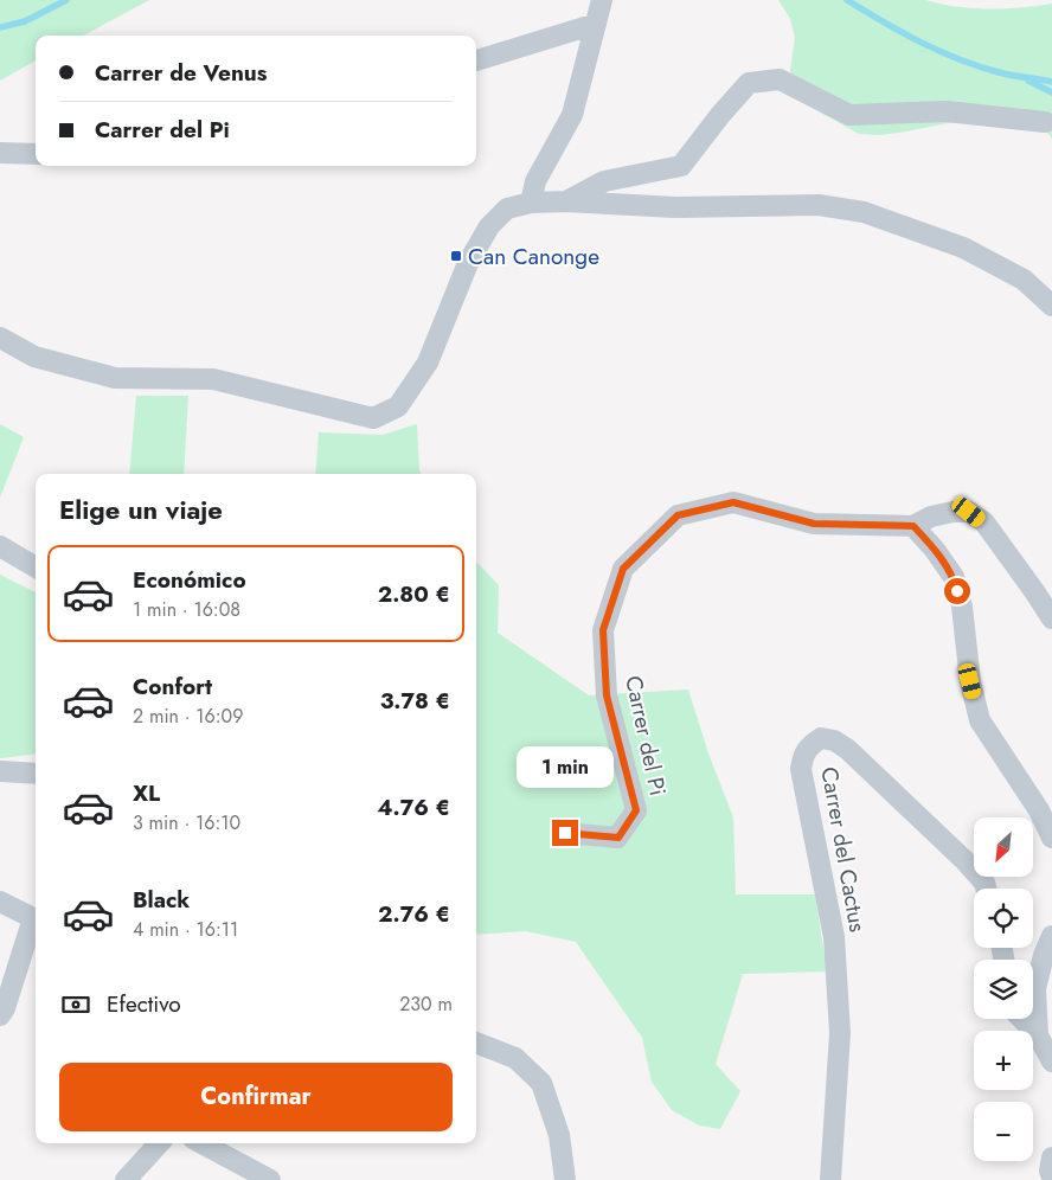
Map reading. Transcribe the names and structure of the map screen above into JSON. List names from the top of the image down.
{
  "streets": {
    "street": ["Carrer del Pi", "Carrer del Cactus"]
  },
  "places": {
    "transit": ["Can Canonge"]
  },
  "north": "bottom left",
  "page": {
    "banner": ["Carrer de Venus", "Carrer del Pi"],
    "heading": "Elige un viaje",
    "list": [
      {
        "name": "Económico",
        "note": "1 min · 16:08",
        "value": "2.80 €"
      },
      {
        "name": "Confort",
        "note": "2 min · 16:09",
        "value": "3.78 €"
      },
      {
        "name": "XL",
        "note": "3 min · 16:10",
        "value": "4.76 €"
      },
      {
        "name": "Black",
        "note": "4 min · 16:11",
        "value": "2.76 €"
      }
    ],
    "bubble": "1 min",
    "map_buttons": ["+", "−"],
    "pay": ["Efectivo", "230 m"],
    "buttons": "Confirmar"
  }
}
